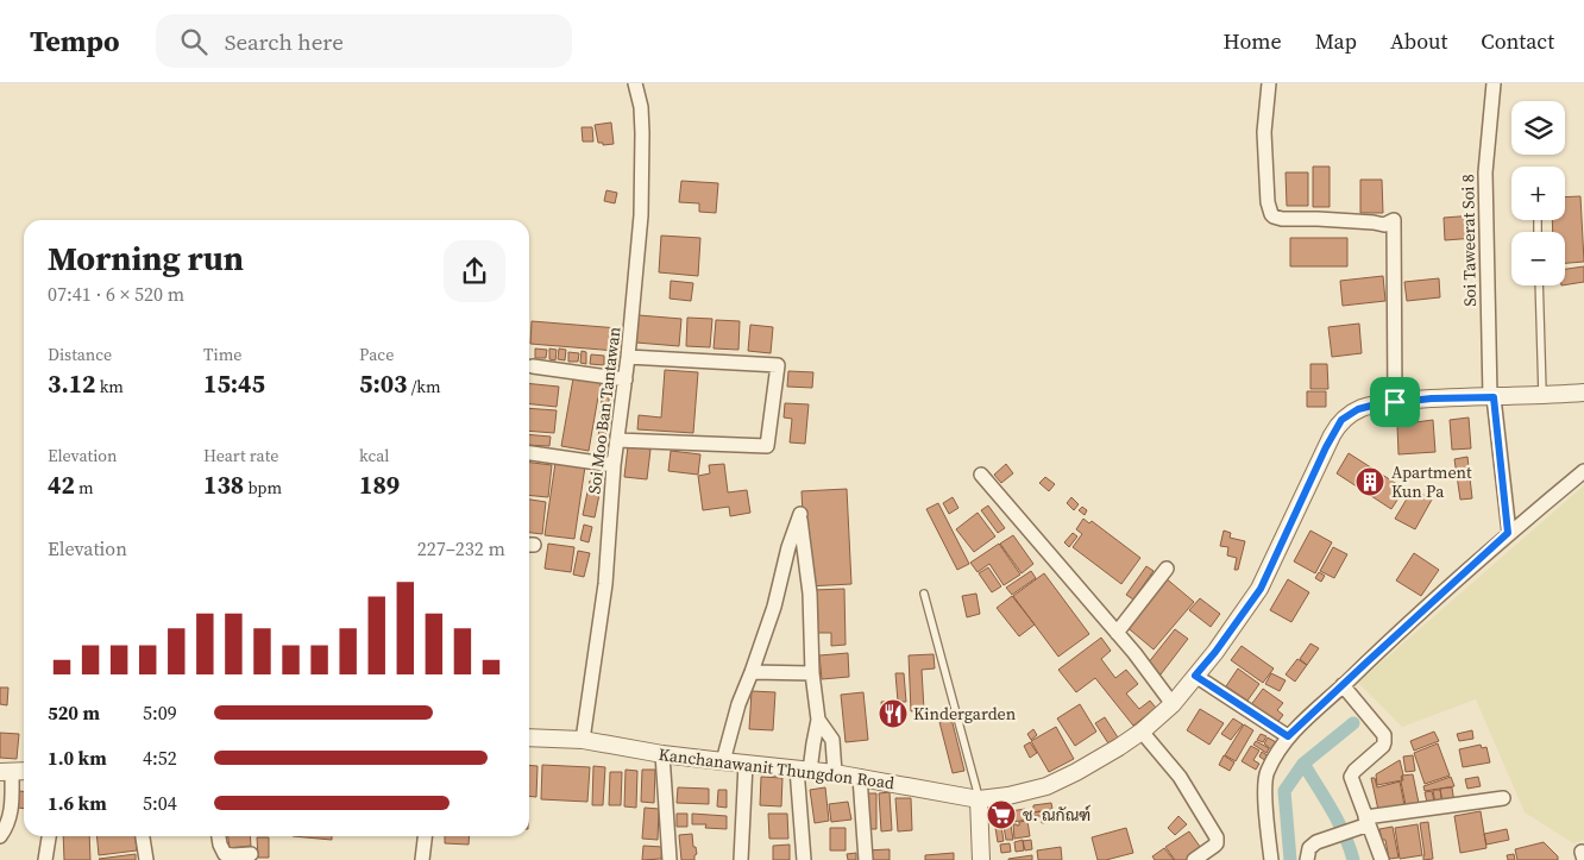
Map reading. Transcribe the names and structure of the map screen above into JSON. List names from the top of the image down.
{
  "streets": {
    "street": ["Soi Taweerat Soi 8", "Soi Moo Ban Tantawan", "Kanchanawanit Thungdon Road"]
  },
  "crossings": [
    ["Soi Taweerat Soi 8", "Kanchanawanit Thungdon Road"],
    ["Soi Moo Ban Tantawan", "Kanchanawanit Thungdon Road"]
  ],
  "places": {
    "building": ["Apartment Kun Pa"],
    "restaurant": ["Kindergarden"],
    "supermarket": ["ช. ณกัณฑ์"]
  },
  "page": {
    "header": "Tempo",
    "search": "Search here",
    "nav": [
      "Home",
      "Map",
      "About",
      "Contact"
    ],
    "map_buttons": ["+", "−"],
    "heading": ["Morning run", "07:41 · 6 × 520 m"],
    "stats": [
      ["Distance", "3.12 km"],
      ["Time", "15:45"],
      ["Pace", "5:03 /km"],
      ["Elevation", "42 m"],
      ["Heart rate", "138 bpm"],
      ["kcal", "189"]
    ],
    "chart": ["Elevation", "227–232 m"],
    "list": [
      {
        "name": "520 m",
        "note": "5:09"
      },
      {
        "name": "1.0 km",
        "note": "4:52"
      },
      {
        "name": "1.6 km",
        "note": "5:04"
      }
    ]
  }
}
